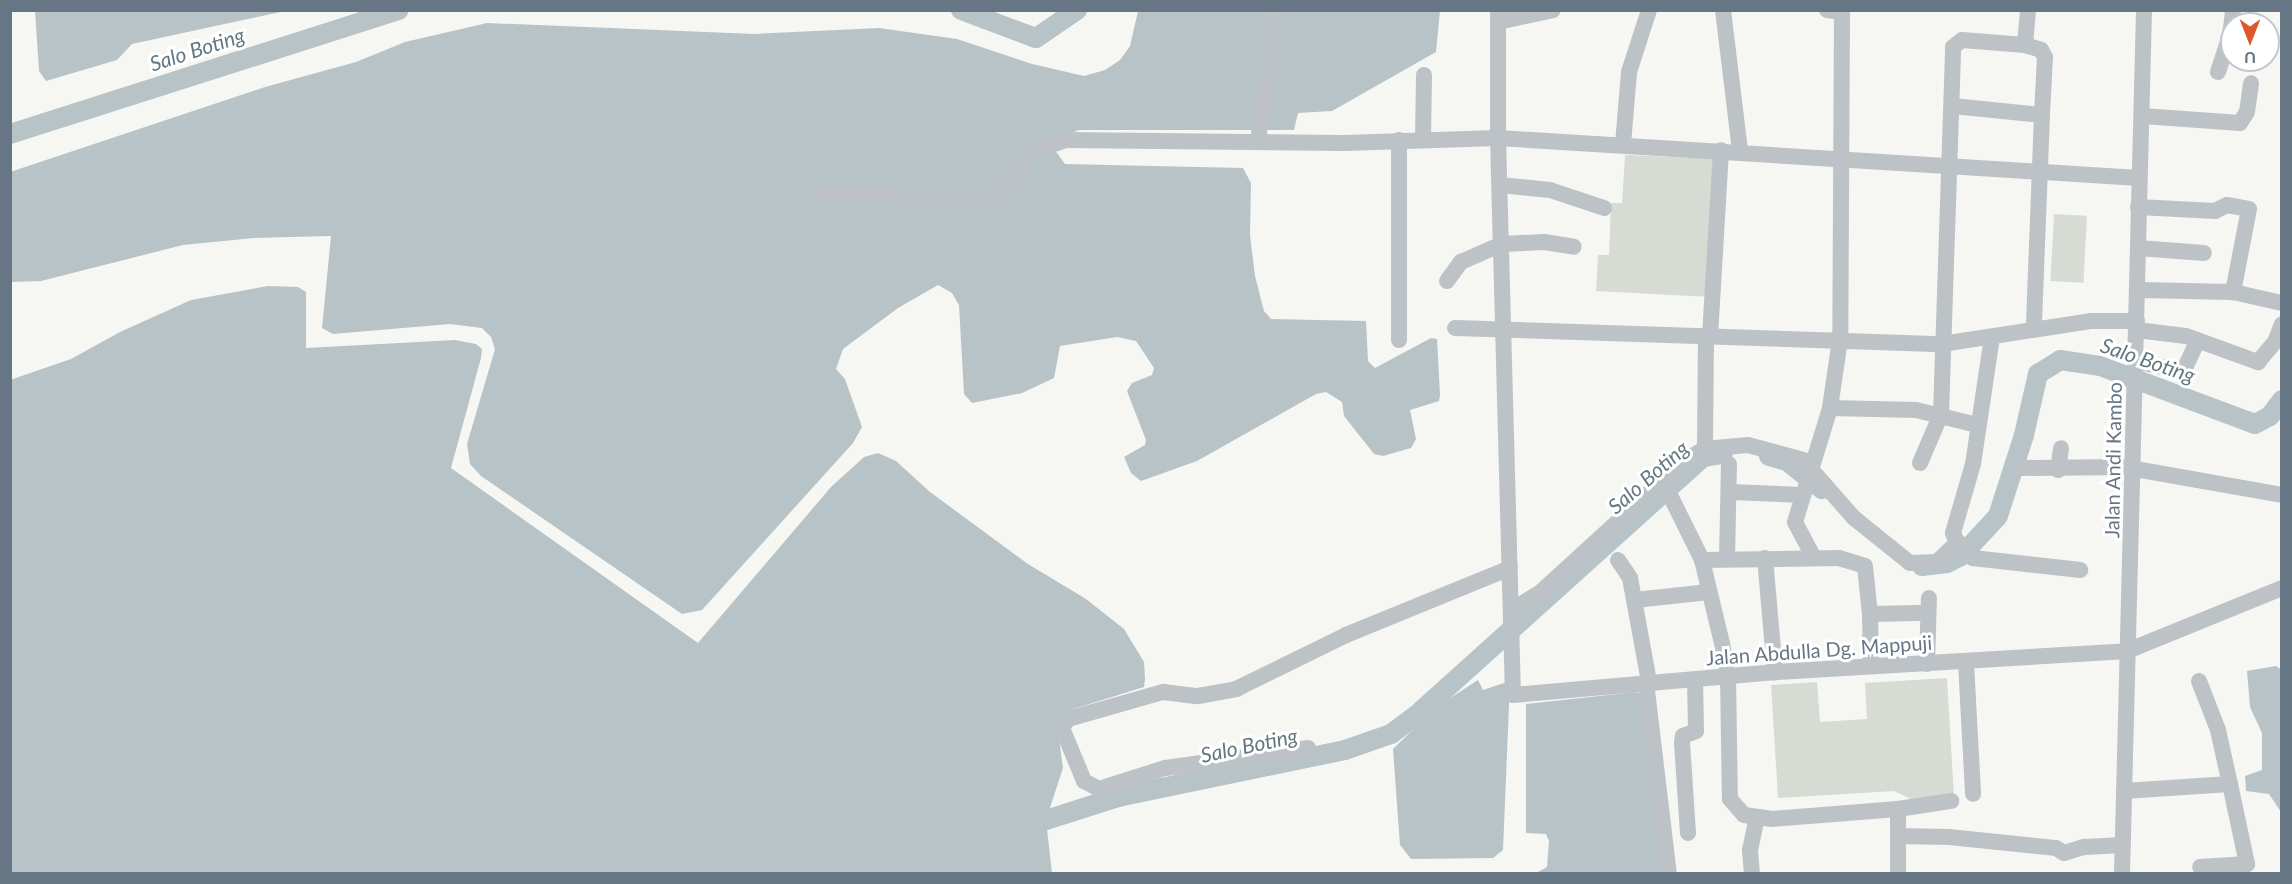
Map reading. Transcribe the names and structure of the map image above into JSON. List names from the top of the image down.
{
  "streets": {
    "street": ["Jalan Andi Kambo", "Jalan Abdulla Dg. Mappuji"]
  },
  "crossings": [
    ["Jalan Andi Kambo", "Jalan Abdulla Dg. Mappuji"]
  ],
  "water": ["Salo Boting"],
  "north": "bottom"
}
